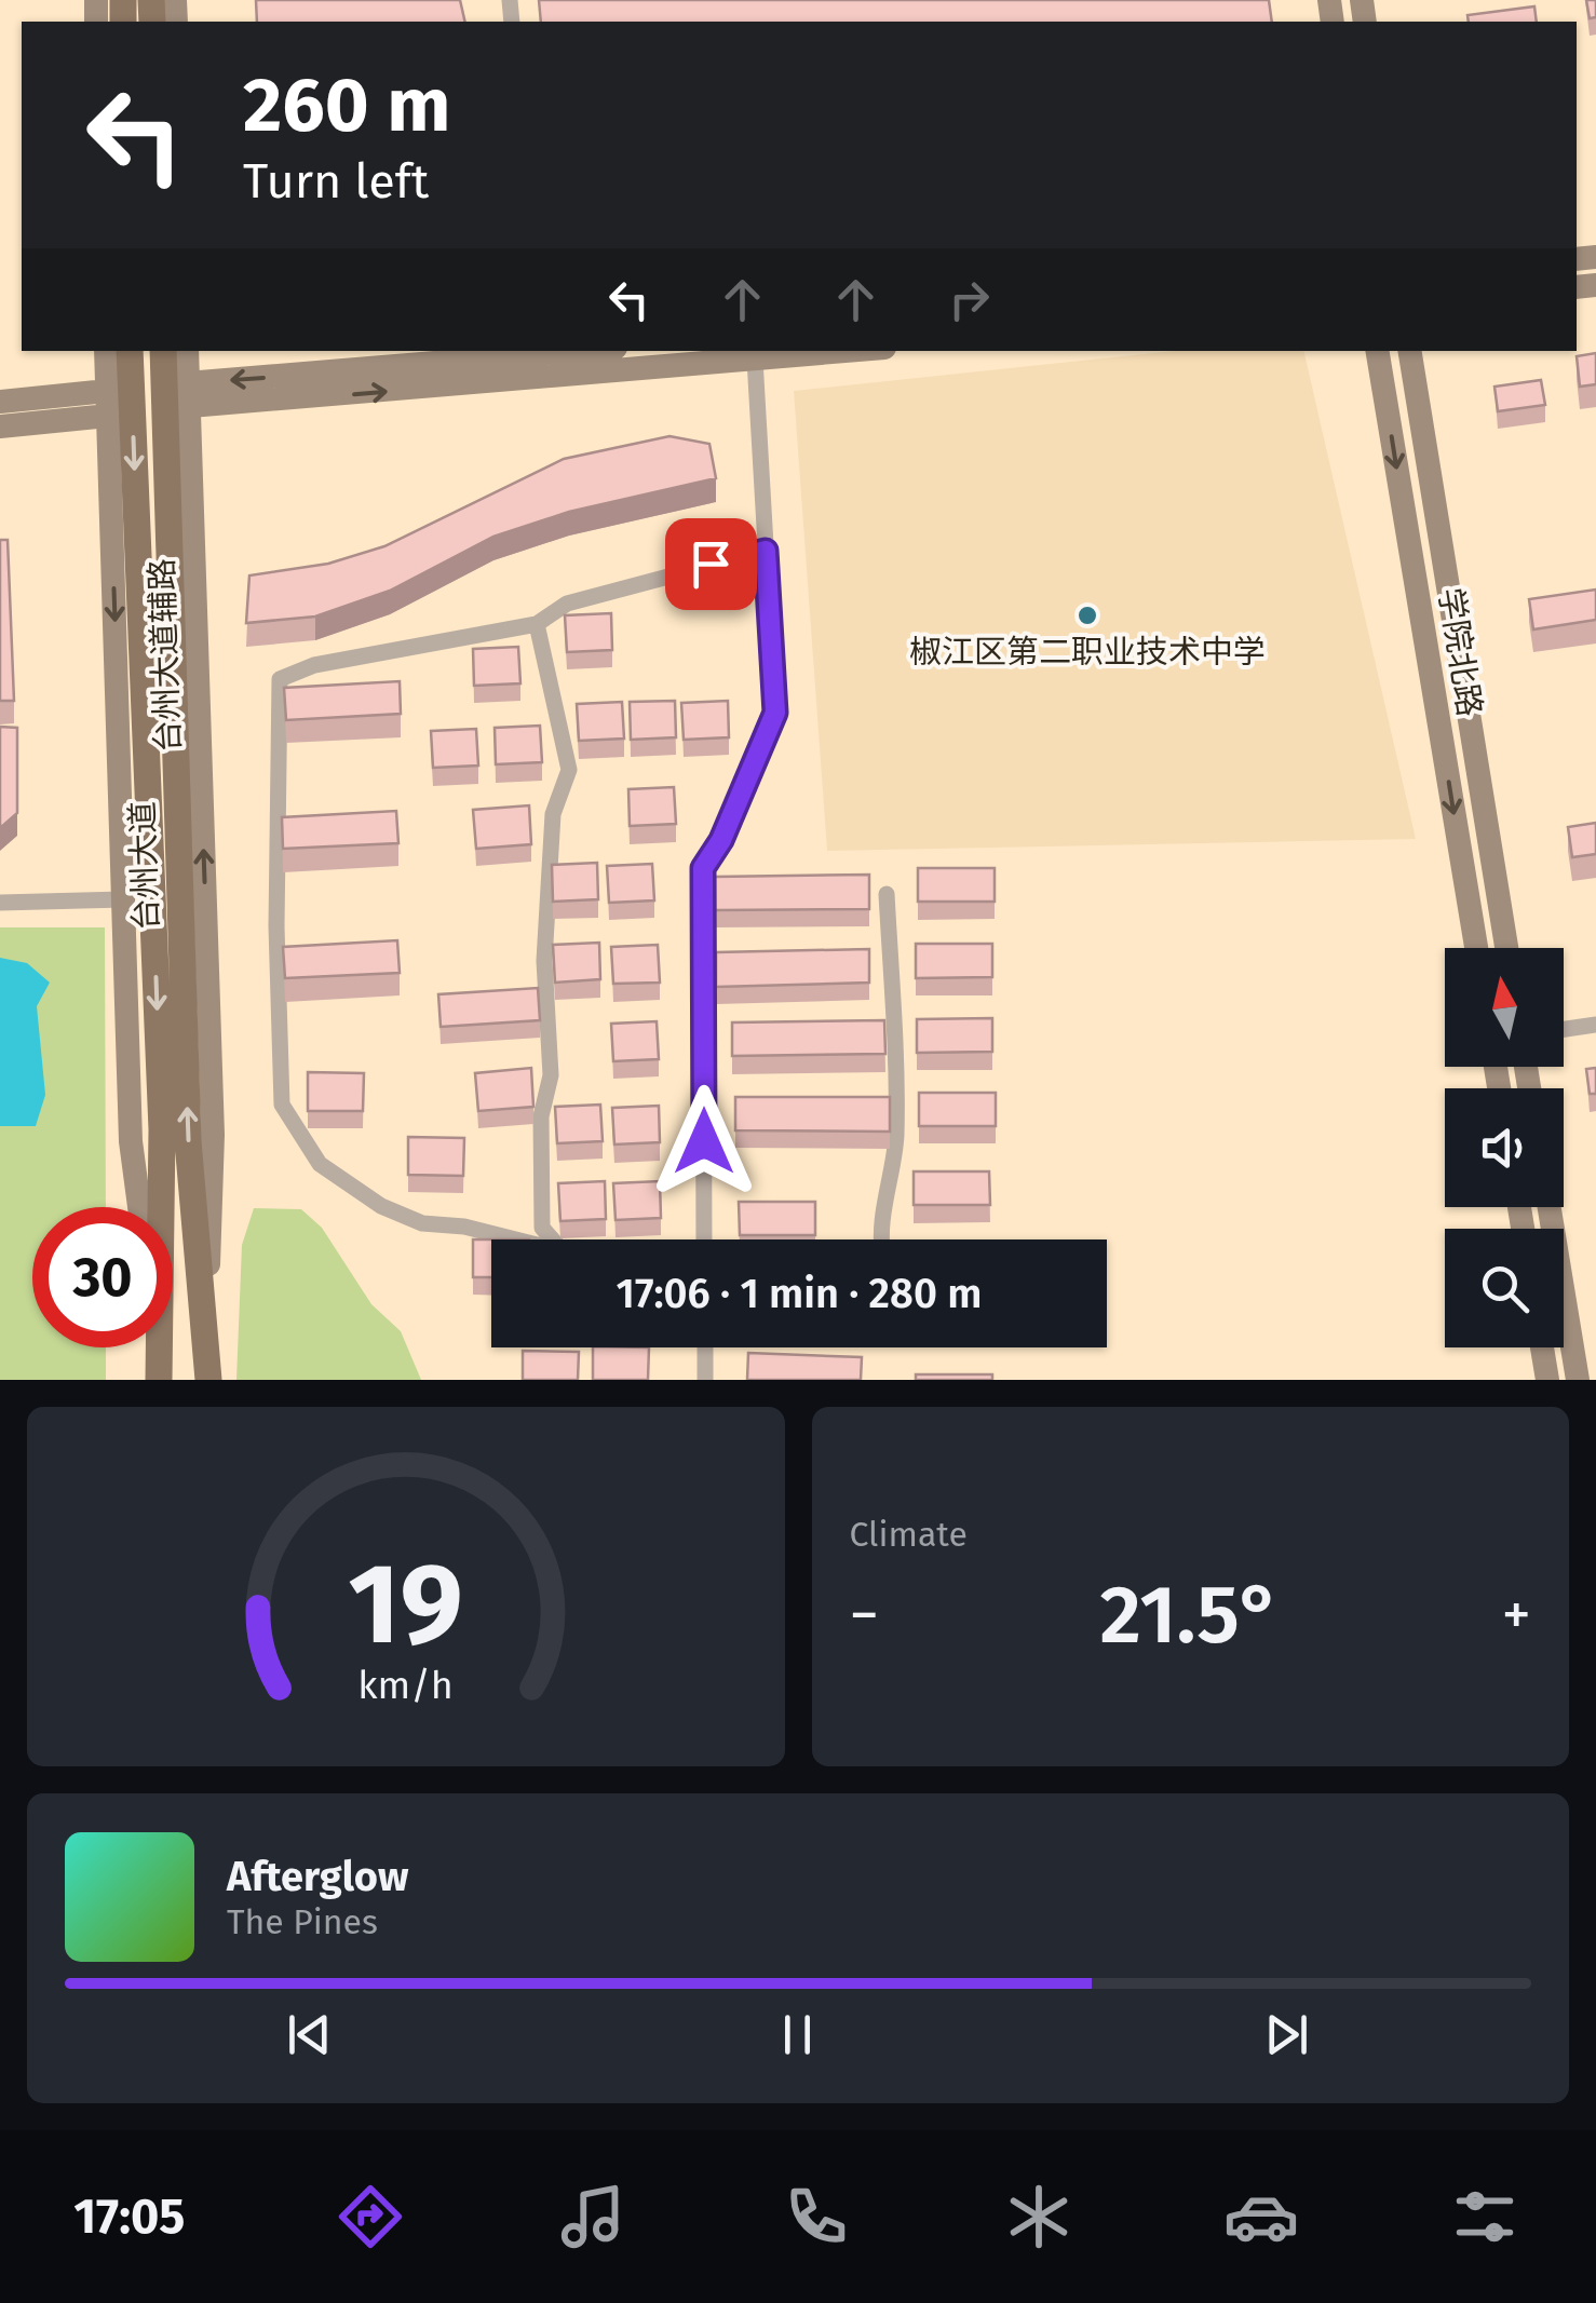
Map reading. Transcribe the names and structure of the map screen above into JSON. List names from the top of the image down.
{
  "streets": {
    "main road": ["学院北路", "台州大道辅路", "台州大道"]
  },
  "one_way": ["台州大道辅路"],
  "places": ["椒江区第二职业技术中学"],
  "north": "top",
  "page": {
    "turn": ["260 m", "Turn left"],
    "limit": "30",
    "trip": "17:06 · 1 min · 280 m",
    "tile": "Climate",
    "heat": ["−", "21.5°", "+"],
    "song": ["Afterglow", "The Pines"],
    "tabs": "17:05",
    "gauge": ["19", "km/h"]
  }
}
